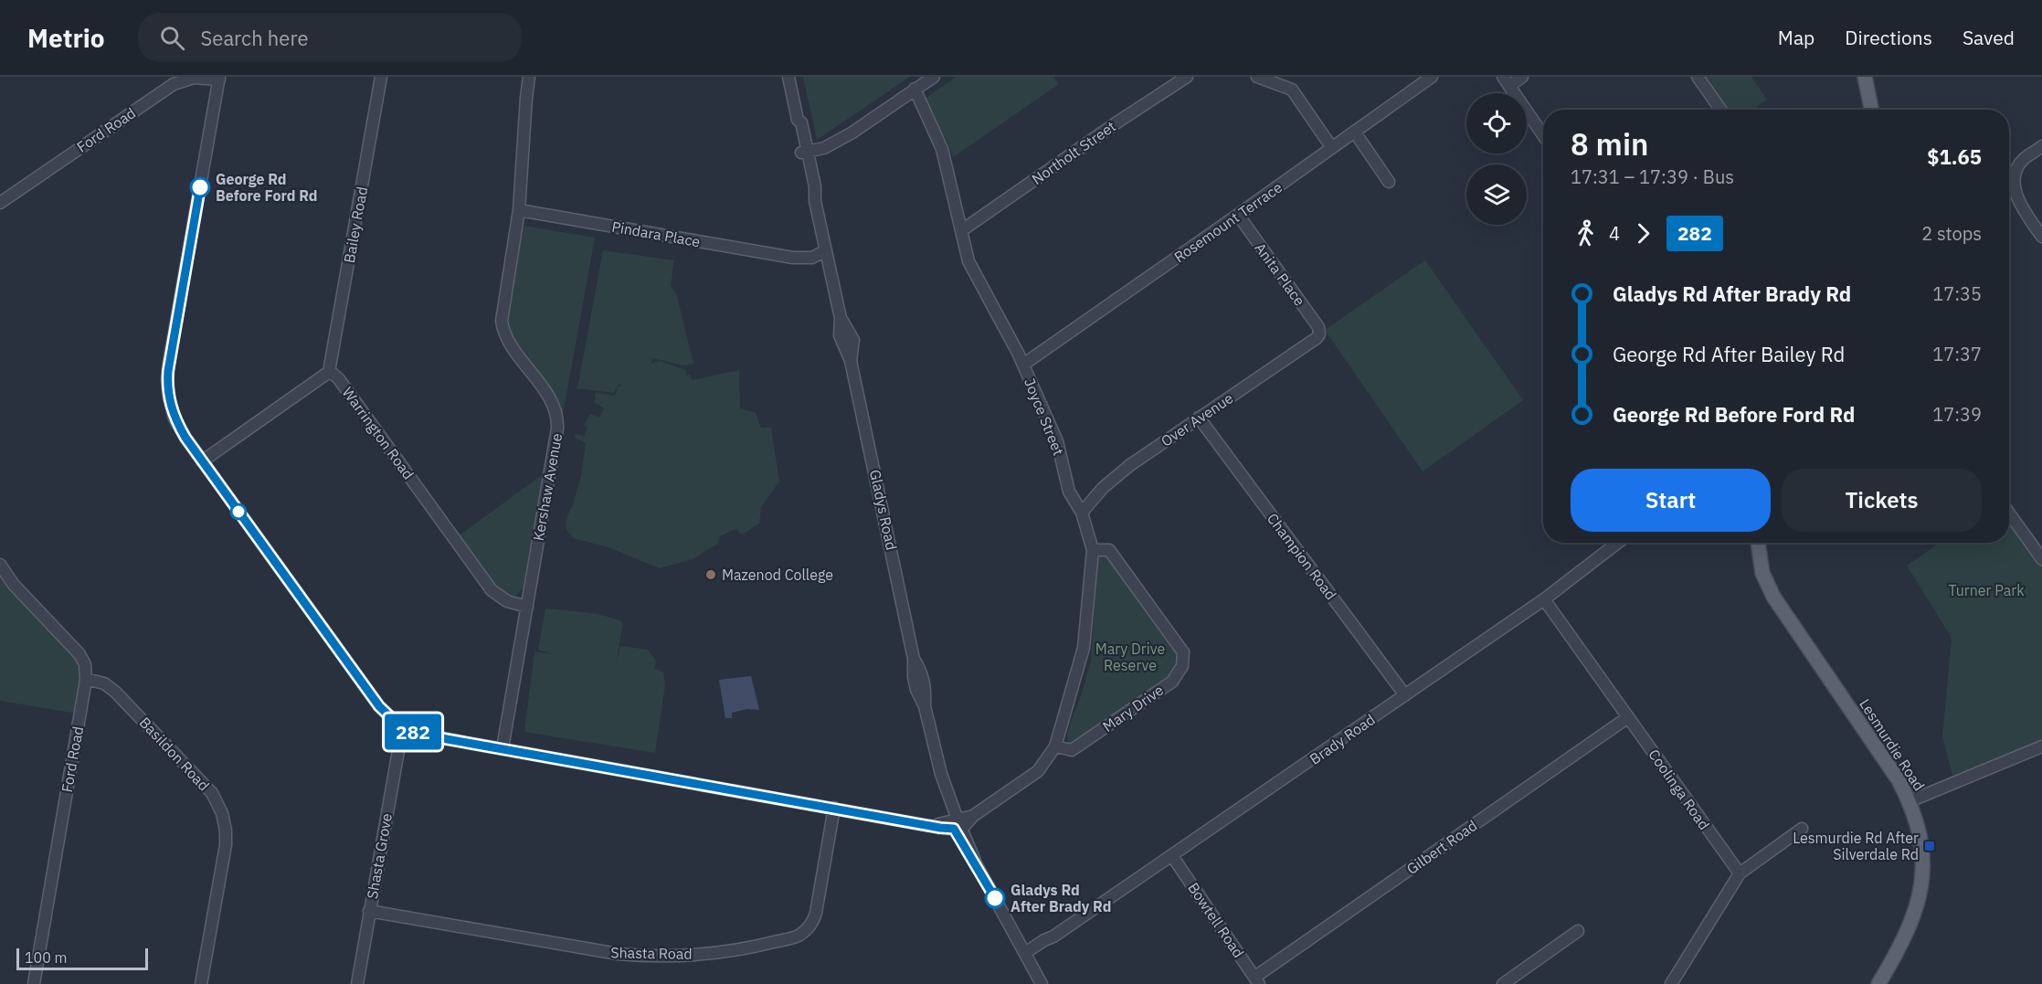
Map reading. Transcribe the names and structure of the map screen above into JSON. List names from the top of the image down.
{
  "streets": {
    "main road": ["Lesmurdie Road"],
    "street": [
      "Ford Road",
      "Northolt Street",
      "Rosemount Terrace",
      "Bailey Road",
      "Pindara Place",
      "Anita Place",
      "Joyce Street",
      "Over Avenue",
      "Warrington Road",
      "Kershaw Avenue",
      "Gladys Road",
      "Champion Road",
      "Mary Drive",
      "Brady Road",
      "Basildon Road",
      "Coolinga Road",
      "Gilbert Road",
      "Shasta Grove",
      "Bowtell Road",
      "Shasta Road"
    ]
  },
  "crossings": [
    ["Ford Road", "Basildon Road"],
    ["Northolt Street", "Joyce Street"],
    ["Rosemount Terrace", "Anita Place"],
    ["Rosemount Terrace", "Joyce Street"],
    ["Bailey Road", "Warrington Road"],
    ["Pindara Place", "Kershaw Avenue"],
    ["Pindara Place", "Gladys Road"],
    ["Anita Place", "Over Avenue"],
    ["Joyce Street", "Over Avenue"],
    ["Joyce Street", "Gladys Road"],
    ["Joyce Street", "Mary Drive"],
    ["Over Avenue", "Champion Road"],
    ["Warrington Road", "Kershaw Avenue"],
    ["Gladys Road", "Brady Road"],
    ["Champion Road", "Brady Road"],
    ["Brady Road", "Coolinga Road"],
    ["Brady Road", "Bowtell Road"],
    ["Coolinga Road", "Gilbert Road"],
    ["Gilbert Road", "Bowtell Road"],
    ["Shasta Grove", "Shasta Road"]
  ],
  "parks": ["Turner Park", "Mary Drive Reserve"],
  "places": {
    "other": ["George Rd Before Ford Rd", "Mazenod College", "Gladys Rd After Brady Rd"],
    "transit": ["Lesmurdie Rd After Silverdale Rd"]
  },
  "lines": ["bus line 282"],
  "scale_bar": "100 m",
  "page": {
    "header": "Metrio",
    "search": "Search here",
    "nav": ["Map", "Directions", "Saved"],
    "on_map": "282",
    "heading": ["8 min", "17:31 – 17:39 · Bus", "$1.65"],
    "legs": ["4", "282", "2 stops"],
    "list": [
      {
        "name": "Gladys Rd After Brady Rd",
        "value": "17:35"
      },
      {
        "name": "George Rd After Bailey Rd",
        "value": "17:37"
      },
      {
        "name": "George Rd Before Ford Rd",
        "value": "17:39"
      }
    ],
    "buttons": ["Start", "Tickets"],
    "scale": "100 m"
  }
}
